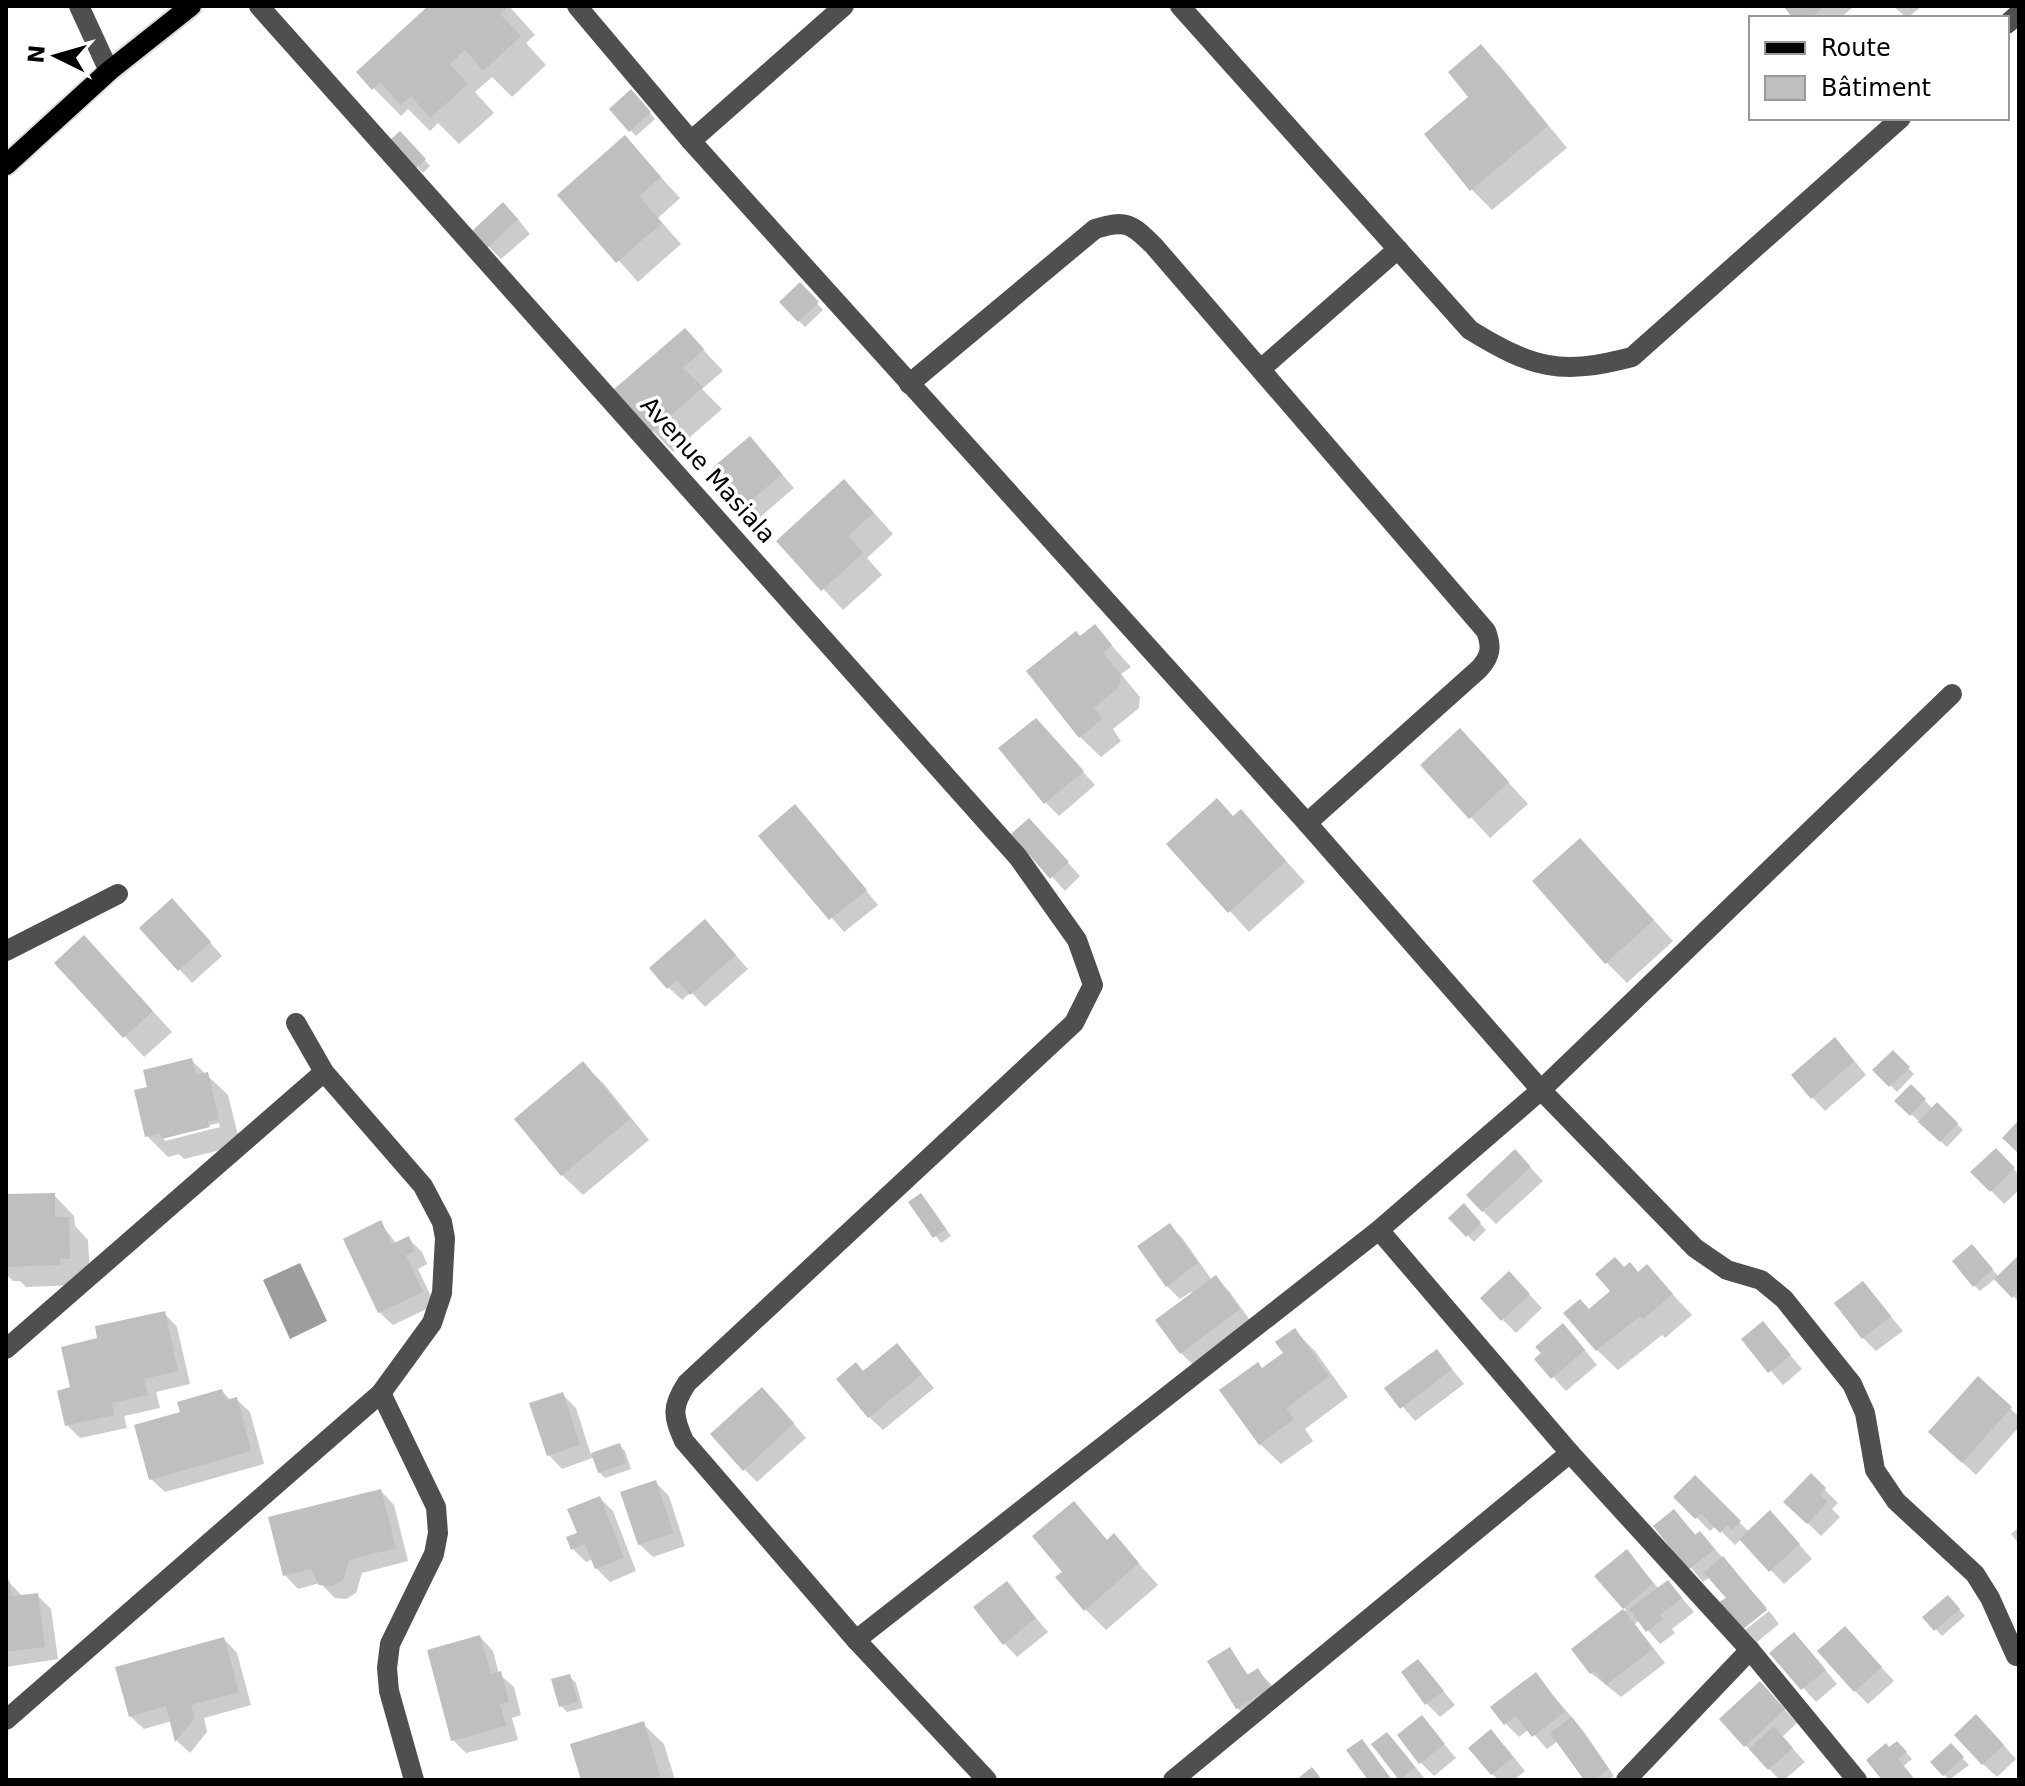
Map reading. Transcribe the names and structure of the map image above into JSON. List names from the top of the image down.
{
  "streets": {
    "street": ["Avenue Masiala"]
  },
  "legend": ["Route", "Bâtiment"],
  "north": "left"
}
